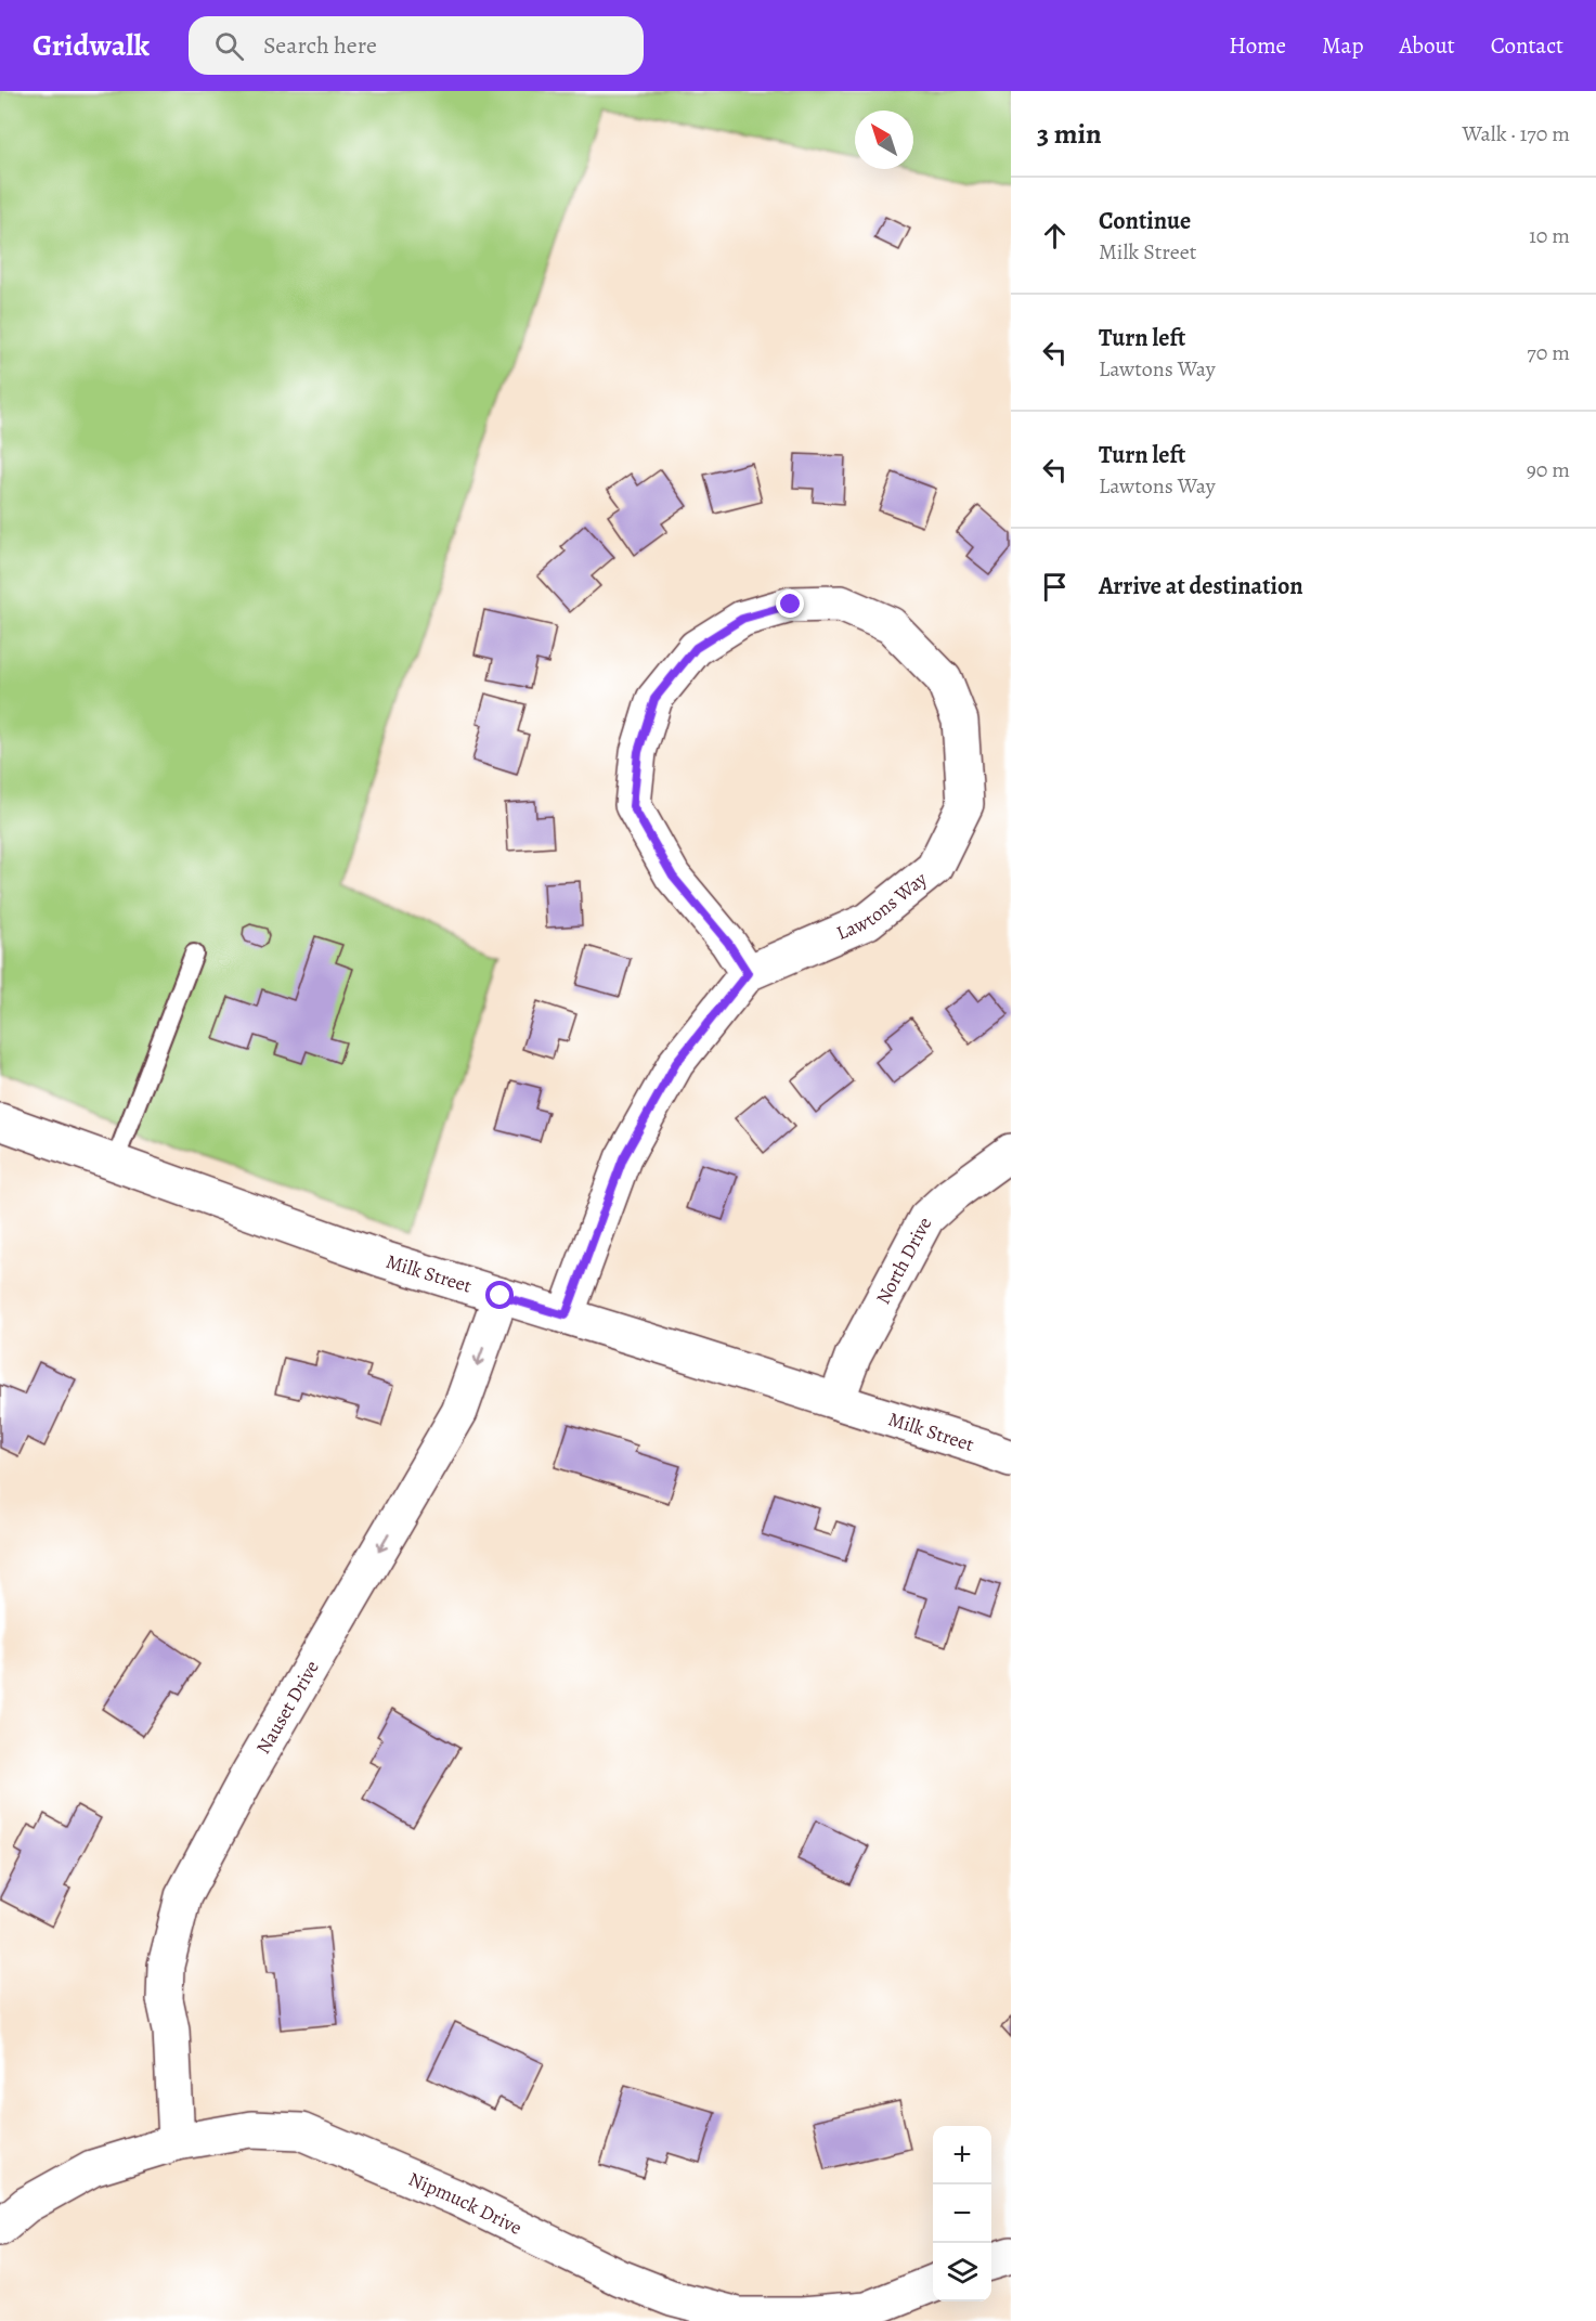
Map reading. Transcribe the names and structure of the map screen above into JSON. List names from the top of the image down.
{
  "streets": {
    "street": [
      "Lawtons Way",
      "North Drive",
      "Milk Street",
      "Nauset Drive",
      "Nipmuck Drive"
    ]
  },
  "crossings": [
    ["Lawtons Way", "Milk Street"],
    ["North Drive", "Milk Street"],
    ["Milk Street", "Nauset Drive"],
    ["Nauset Drive", "Nipmuck Drive"]
  ],
  "one_way": ["Nauset Drive"],
  "north": "top left",
  "page": {
    "header": "Gridwalk",
    "search": "Search here",
    "nav": [
      "Home",
      "Map",
      "About",
      "Contact"
    ],
    "heading": ["3 min", "Walk · 170 m"],
    "list": [
      ["Continue", "Milk Street", "10 m"],
      ["Turn left", "Lawtons Way", "70 m"],
      ["Turn left", "Lawtons Way", "90 m"],
      "Arrive at destination"
    ],
    "map_buttons": ["+", "−"]
  }
}
